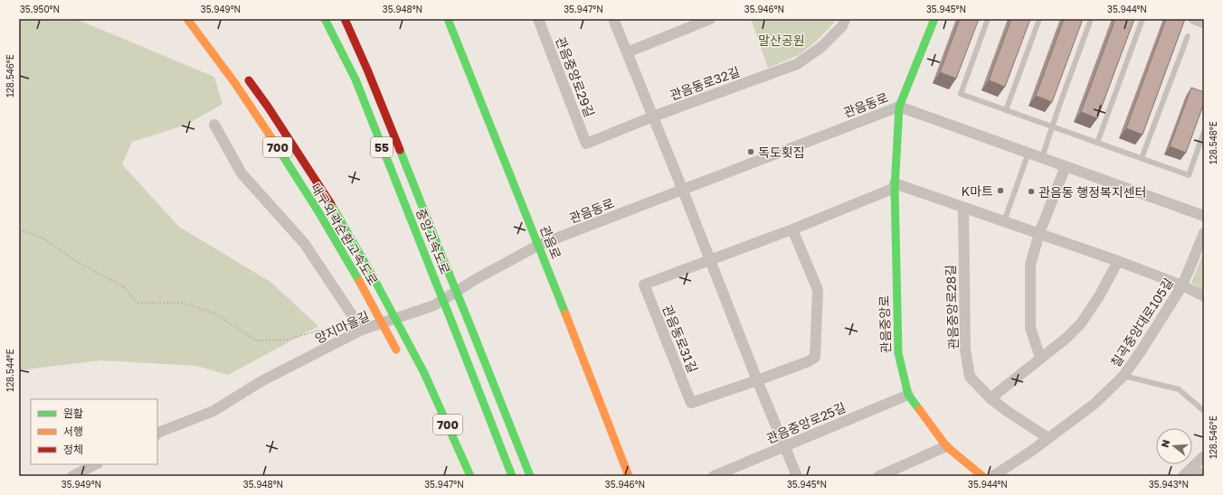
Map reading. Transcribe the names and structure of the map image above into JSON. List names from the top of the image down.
{
  "streets": {
    "main road": [
      "700",
      "55",
      "대구외곽순환고속도로",
      "중앙고속도로",
      "관음로",
      "관음중앙로"
    ],
    "street": [
      "관음중앙로29길",
      "관음동로32길",
      "관음동로",
      "관음중앙로28길",
      "칠곡중앙대로105길",
      "양지마을길",
      "관음동로31길",
      "관음중앙로25길"
    ]
  },
  "crossings": [
    ["관음중앙로29길", "관음동로32길"],
    ["관음동로", "관음로"],
    ["관음동로", "관음중앙로"],
    ["관음동로", "양지마을길"],
    ["관음로", "양지마을길"],
    ["관음중앙로28길", "칠곡중앙대로105길"],
    ["관음중앙로", "관음중앙로25길"]
  ],
  "parks": ["말산공원"],
  "places": ["독도횟집", "K마트", "관음동 행정복지센터"],
  "legend": ["원활", "서행", "정체"],
  "north": "left",
  "coordinates": [
    "35.950°N",
    "35.949°N",
    "35.948°N",
    "35.947°N",
    "35.946°N",
    "35.945°N",
    "35.944°N",
    "128.546°E",
    "128.548°E",
    "128.544°E",
    "35.943°N"
  ]
}
